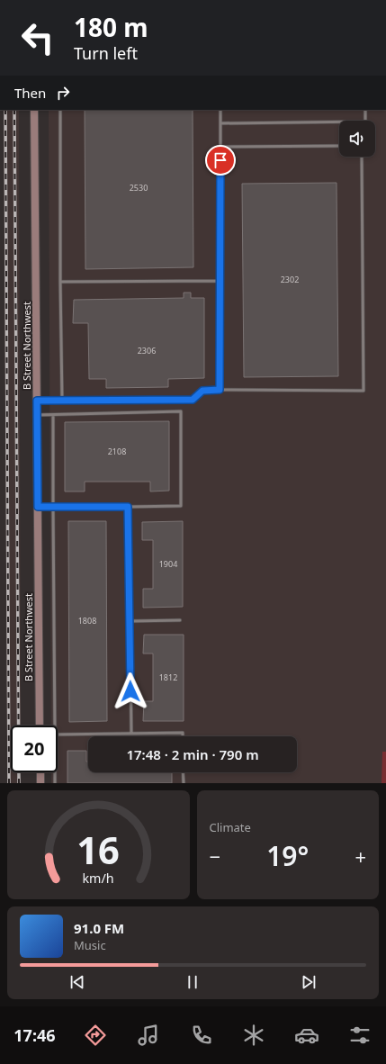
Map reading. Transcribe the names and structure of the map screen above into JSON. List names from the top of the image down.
{
  "streets": {
    "street": ["B Street Northwest"]
  },
  "house_numbers": [
    "2530",
    "2302",
    "2306",
    "2108",
    "1904",
    "1808",
    "1812"
  ],
  "page": {
    "turn": ["180 m", "Turn left"],
    "then": "Then",
    "limit": "20",
    "trip": "17:48 · 2 min · 790 m",
    "tile": "Climate",
    "heat": ["−", "19°", "+"],
    "song": ["91.0 FM", "Music"],
    "tabs": "17:46",
    "gauge": ["16", "km/h"]
  }
}
